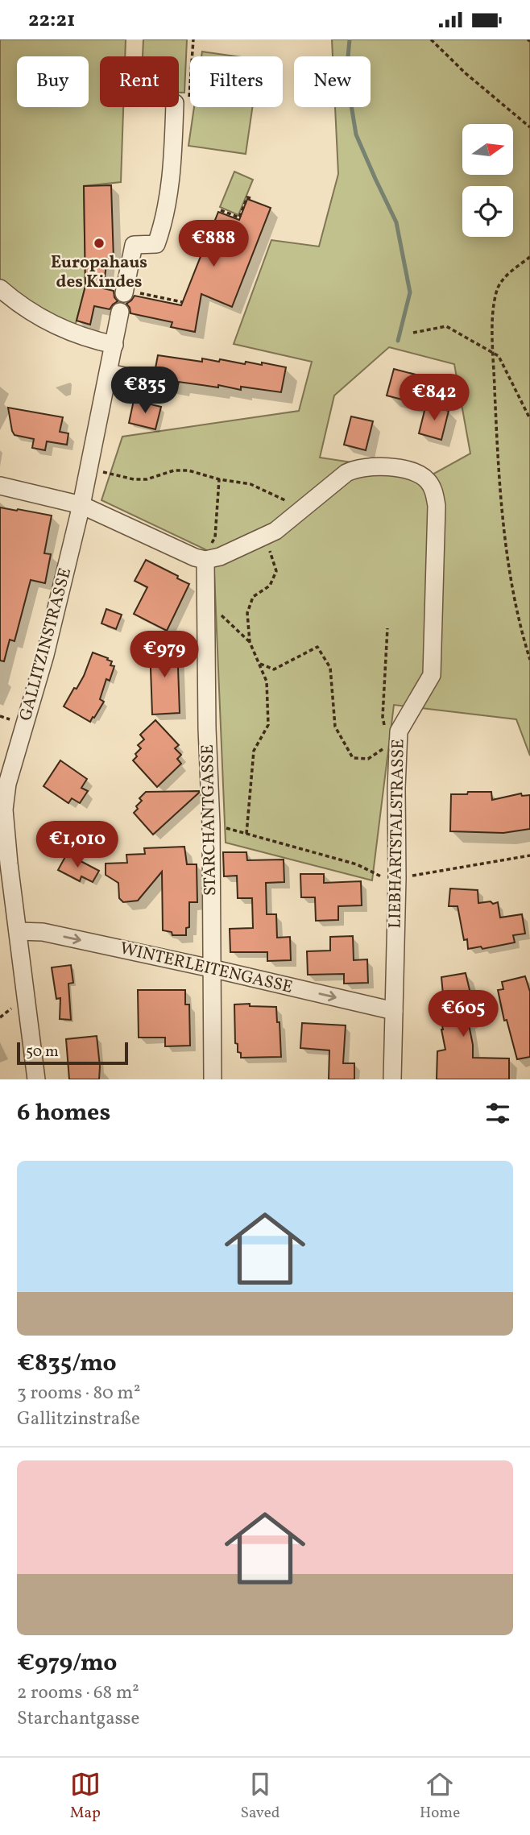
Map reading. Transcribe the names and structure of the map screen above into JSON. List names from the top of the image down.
{
  "streets": {
    "street": [
      "GALLITZINSTRASSE",
      "STARCHANTGASSE",
      "LIEBHARTSTALSTRASSE",
      "WINTERLEITENGASSE"
    ]
  },
  "crossings": [
    ["GALLITZINSTRASSE", "WINTERLEITENGASSE"],
    ["STARCHANTGASSE", "LIEBHARTSTALSTRASSE"],
    ["STARCHANTGASSE", "WINTERLEITENGASSE"],
    ["LIEBHARTSTALSTRASSE", "WINTERLEITENGASSE"]
  ],
  "one_way": ["WINTERLEITENGASSE"],
  "places": ["Europahaus des Kindes"],
  "scale_bar": "50 m",
  "north": "right",
  "page": {
    "status": "22:21",
    "chip": [
      "Buy",
      "Rent",
      "Filters",
      "New"
    ],
    "price": [
      "€888",
      "€835",
      "€842",
      "€979",
      "€1,010",
      "€605"
    ],
    "scale": "50 m",
    "heading": "6 homes",
    "list": [
      {
        "name": "€835/mo",
        "note": "3 rooms · 80 m² · Gallitzinstraße"
      },
      {
        "name": "€979/mo",
        "note": "2 rooms · 68 m² · Starchantgasse"
      }
    ],
    "tabs": ["Map", "Saved", "Home"]
  }
}
